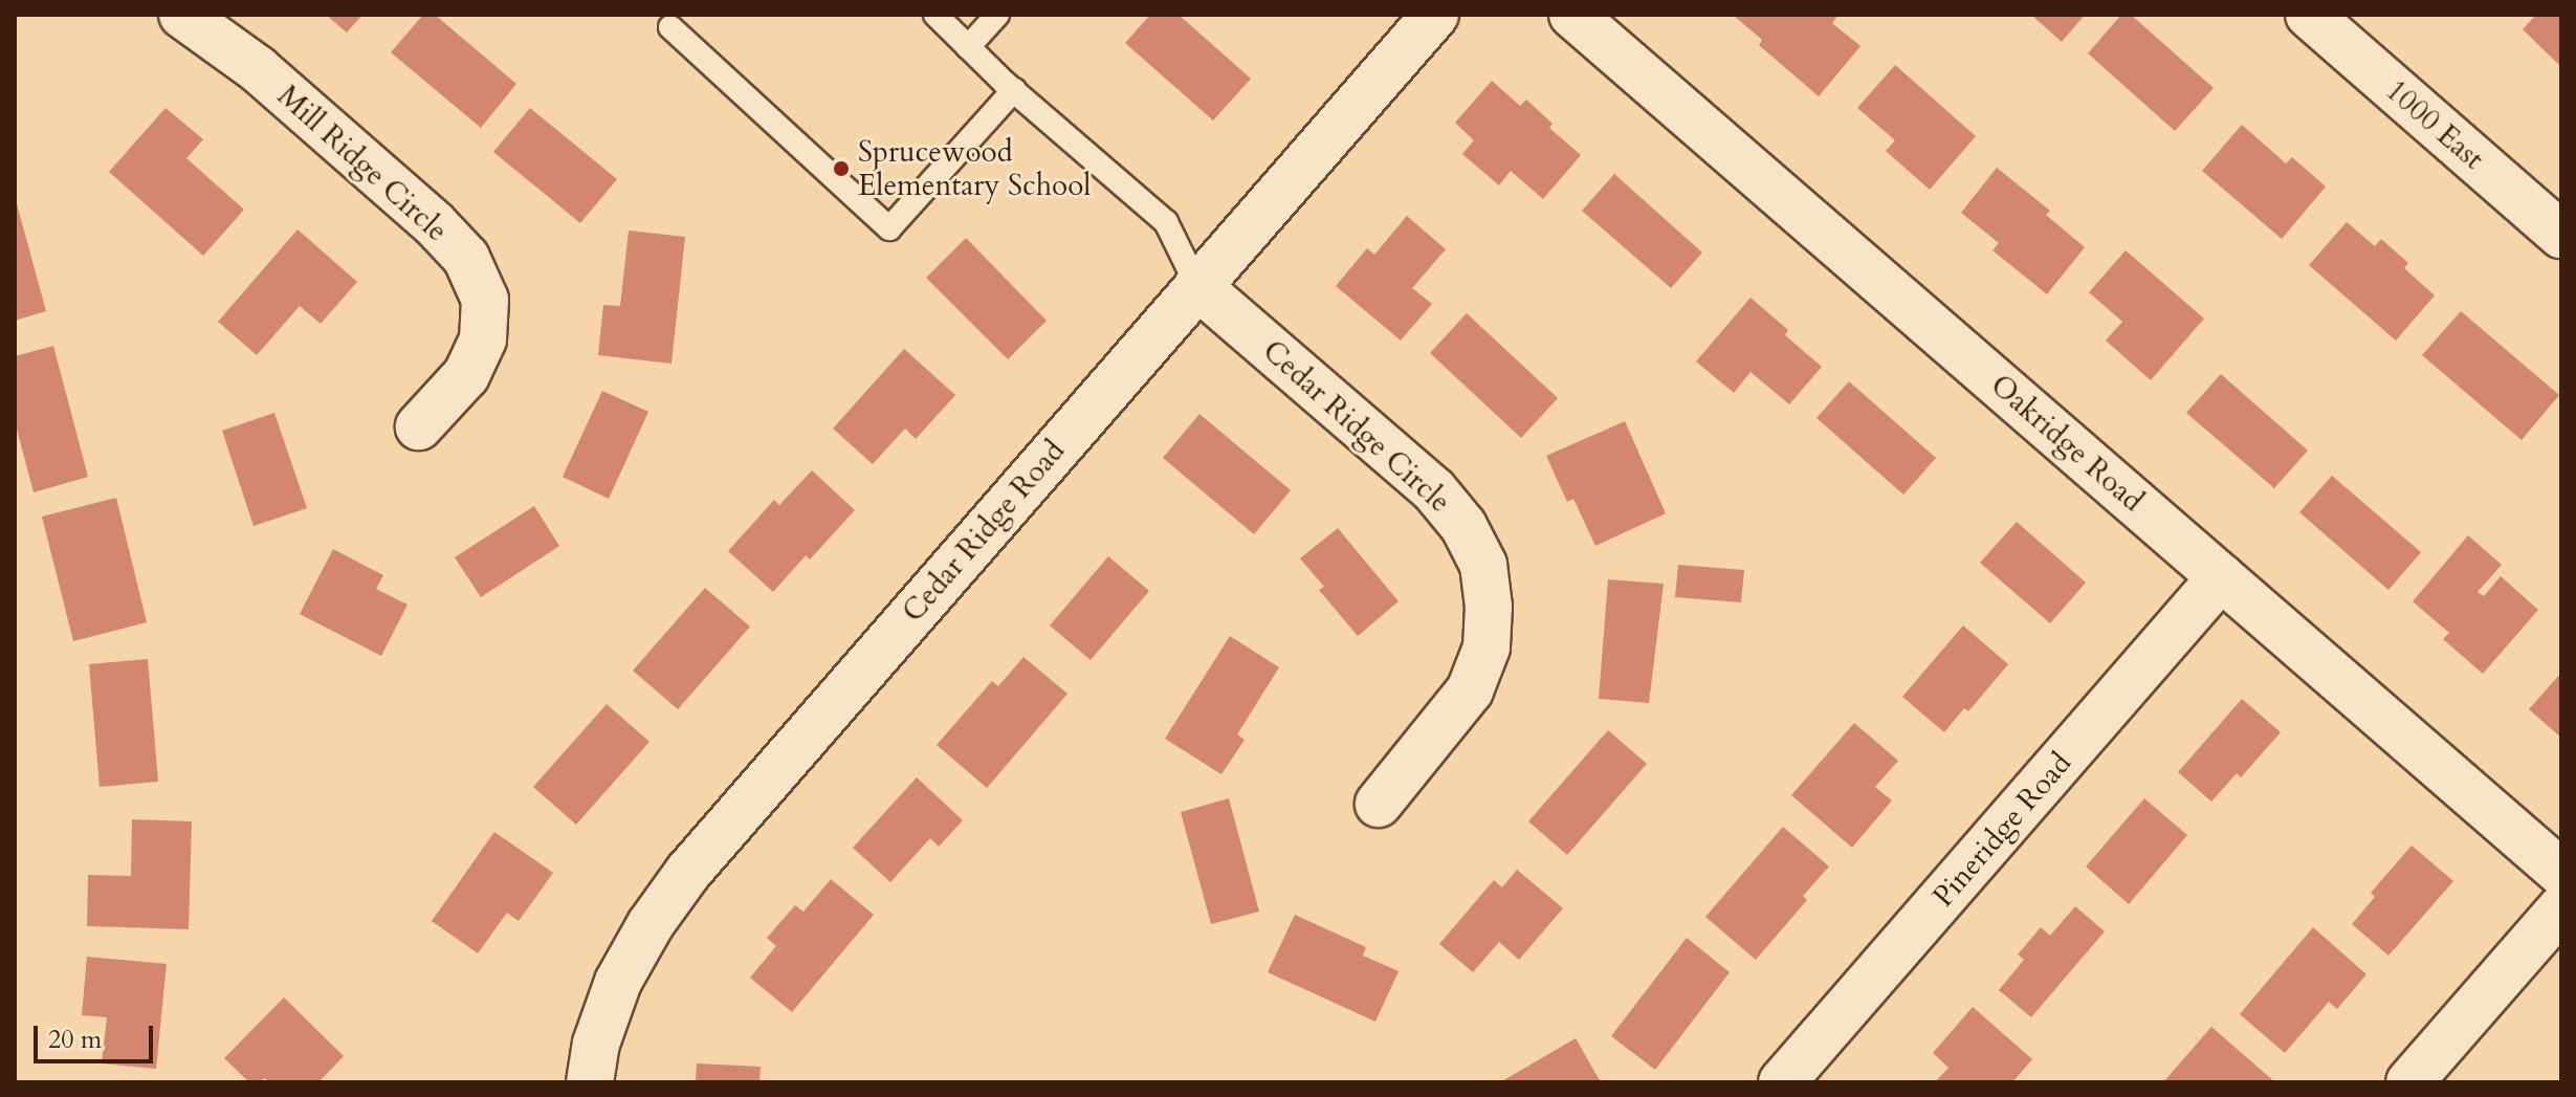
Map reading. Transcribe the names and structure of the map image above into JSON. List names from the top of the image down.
{
  "streets": {
    "street": [
      "1000 East",
      "Mill Ridge Circle",
      "Cedar Ridge Circle",
      "Oakridge Road",
      "Cedar Ridge Road",
      "Pineridge Road"
    ]
  },
  "crossings": [
    ["Cedar Ridge Circle", "Cedar Ridge Road"],
    ["Oakridge Road", "Pineridge Road"]
  ],
  "places": ["Sprucewood Elementary School"],
  "scale_bar": "20 m"
}
